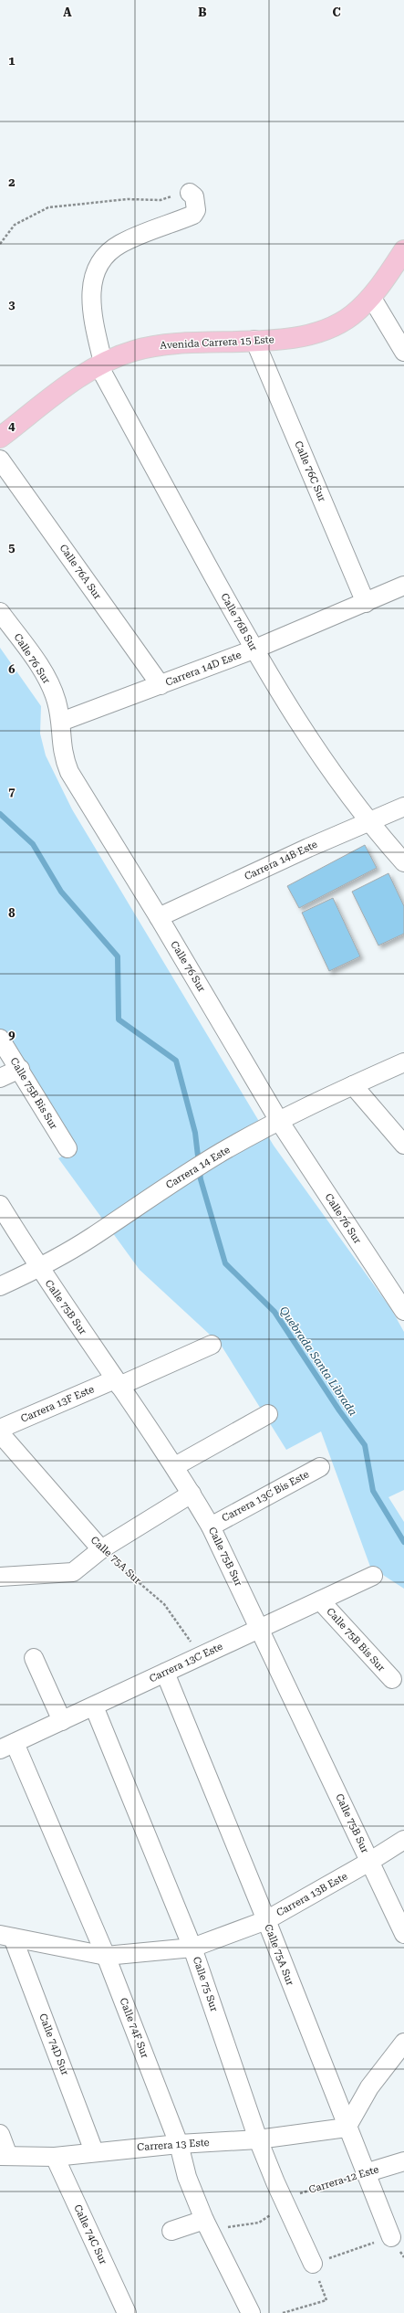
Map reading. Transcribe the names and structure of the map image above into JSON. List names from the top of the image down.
{
  "streets": {
    "main road": ["Avenida Carrera 15 Este"],
    "street": [
      "Calle 76C Sur",
      "Calle 76A Sur",
      "Calle 76B Sur",
      "Calle 76 Sur",
      "Carrera 14D Este",
      "Carrera 14B Este",
      "Calle 75B Bis Sur",
      "Carrera 14 Este",
      "Calle 75B Sur",
      "Carrera 13F Este",
      "Carrera 13C Bis Este",
      "Calle 75A Sur",
      "Carrera 13C Este",
      "Carrera 13B Este",
      "Calle 75 Sur",
      "Calle 74F Sur",
      "Calle 74D Sur",
      "Carrera 13 Este",
      "Carrera 12 Este",
      "Calle 74C Sur"
    ]
  },
  "crossings": [
    ["Avenida Carrera 15 Este", "Calle 76C Sur"],
    ["Avenida Carrera 15 Este", "Calle 76B Sur"],
    ["Calle 76C Sur", "Carrera 14D Este"],
    ["Calle 76A Sur", "Carrera 14D Este"],
    ["Calle 76B Sur", "Carrera 14D Este"],
    ["Calle 76B Sur", "Carrera 14B Este"],
    ["Calle 76 Sur", "Carrera 14D Este"],
    ["Calle 76 Sur", "Carrera 14B Este"],
    ["Calle 76 Sur", "Carrera 14 Este"],
    ["Calle 75B Bis Sur", "Carrera 13C Este"],
    ["Carrera 14 Este", "Calle 75B Sur"],
    ["Calle 75B Sur", "Carrera 13F Este"],
    ["Calle 75B Sur", "Carrera 13C Bis Este"],
    ["Calle 75B Sur", "Carrera 13C Este"],
    ["Calle 75B Sur", "Carrera 13B Este"],
    ["Calle 75A Sur", "Carrera 13C Este"],
    ["Calle 75A Sur", "Carrera 13B Este"],
    ["Calle 75A Sur", "Carrera 13 Este"],
    ["Calle 75A Sur", "Carrera 12 Este"],
    ["Carrera 13C Este", "Calle 75 Sur"],
    ["Carrera 13C Este", "Calle 74F Sur"],
    ["Carrera 13B Este", "Calle 75 Sur"],
    ["Carrera 13B Este", "Calle 74F Sur"],
    ["Carrera 13B Este", "Calle 74D Sur"],
    ["Calle 75 Sur", "Carrera 13 Este"],
    ["Calle 75 Sur", "Carrera 12 Este"],
    ["Calle 74F Sur", "Carrera 13 Este"],
    ["Calle 74D Sur", "Carrera 13 Este"],
    ["Carrera 13 Este", "Calle 74C Sur"]
  ],
  "water": ["Quebrada Santa Librada"],
  "grid": {
    "columns": ["A", "B", "C"],
    "rows": [
      "1",
      "2",
      "3",
      "4",
      "5",
      "6",
      "7",
      "8",
      "9"
    ]
  }
}
